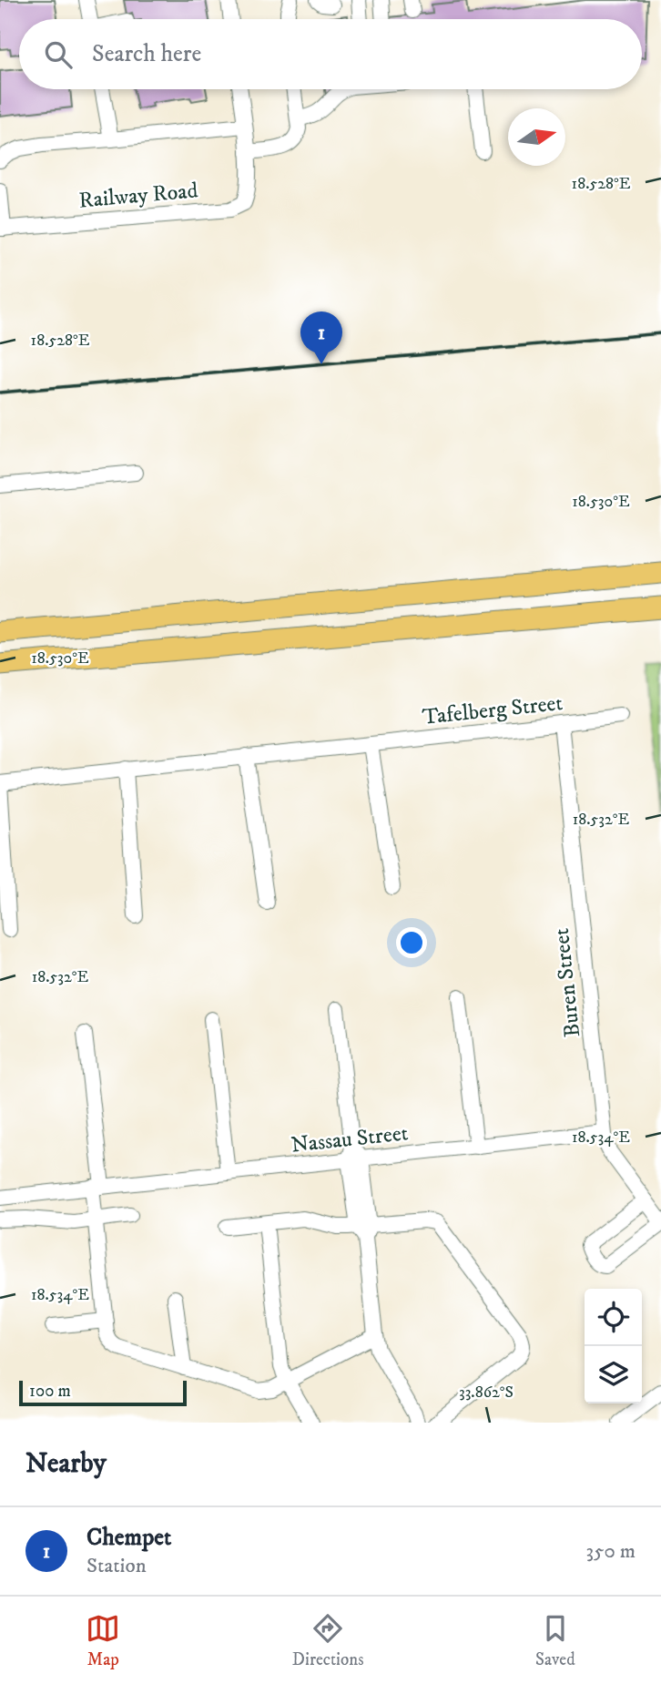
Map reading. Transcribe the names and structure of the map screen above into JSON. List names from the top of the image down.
{
  "streets": {
    "street": [
      "Railway Road",
      "Tafelberg Street",
      "Buren Street",
      "Nassau Street"
    ]
  },
  "crossings": [
    ["Tafelberg Street", "Buren Street"],
    ["Buren Street", "Nassau Street"]
  ],
  "scale_bar": "100 m",
  "north": "right",
  "page": {
    "search": "Search here",
    "pins": "1",
    "scale": "100 m",
    "heading": "Nearby",
    "list": [
      {
        "mark": "1",
        "name": "Chempet",
        "note": "Station",
        "value": "350 m"
      }
    ],
    "nav": ["Map", "Directions", "Saved"]
  },
  "coordinates": [
    "18.528°E",
    "18.530°E",
    "18.532°E",
    "18.534°E",
    "33.862°S"
  ]
}
